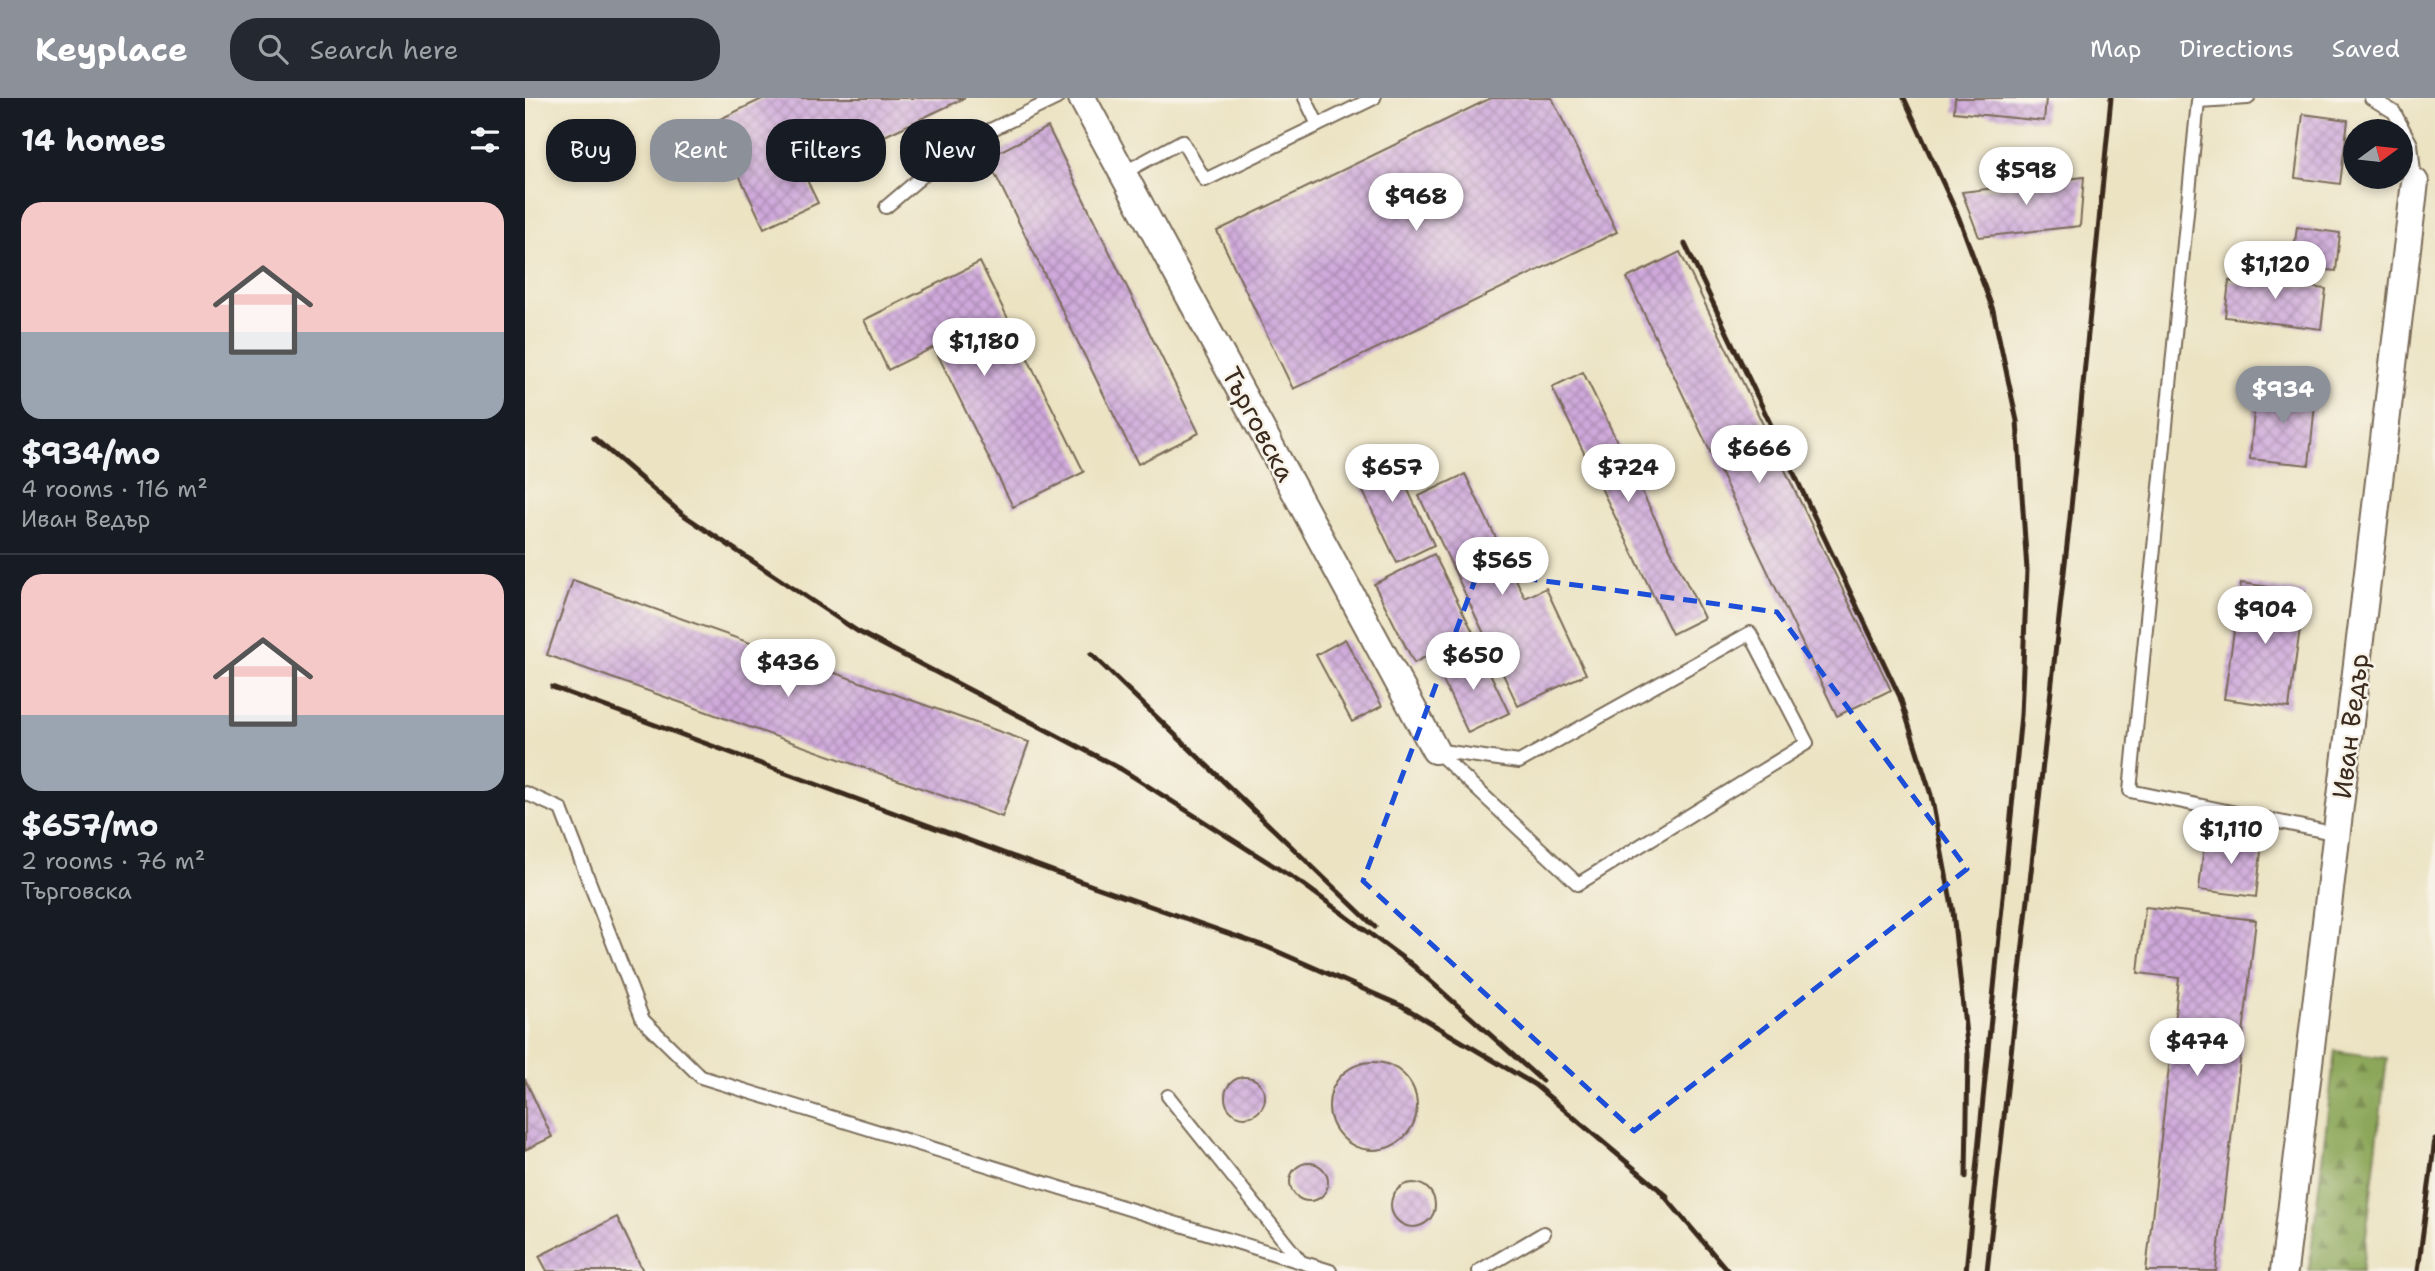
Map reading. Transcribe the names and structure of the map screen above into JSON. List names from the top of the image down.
{
  "streets": {
    "street": ["Търговска", "Иван Ведър"]
  },
  "north": "right",
  "page": {
    "header": "Keyplace",
    "search": "Search here",
    "nav": ["Map", "Directions", "Saved"],
    "heading": "14 homes",
    "chip": [
      "Buy",
      "Rent",
      "Filters",
      "New"
    ],
    "price": [
      "$598",
      "$968",
      "$1,120",
      "$1,180",
      "$934",
      "$666",
      "$657",
      "$724",
      "$565",
      "$904",
      "$650",
      "$436",
      "$1,110",
      "$474"
    ],
    "list": [
      {
        "name": "$934/mo",
        "note": "4 rooms · 116 m² · Иван Ведър"
      },
      {
        "name": "$657/mo",
        "note": "2 rooms · 76 m² · Търговска"
      }
    ]
  }
}
